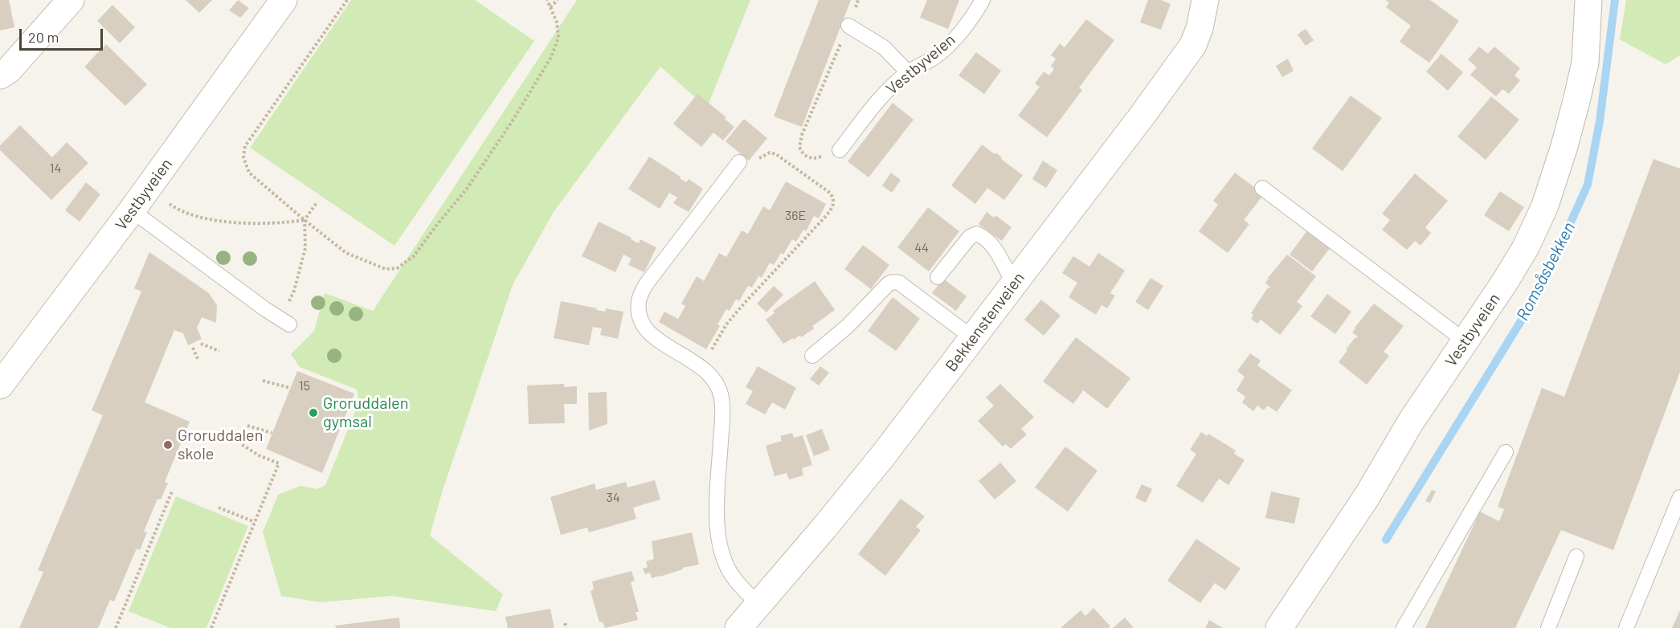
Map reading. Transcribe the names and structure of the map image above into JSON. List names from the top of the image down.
{
  "streets": {
    "street": ["Vestbyveien", "Bekkenstenveien"]
  },
  "water": ["Romsåsbekken"],
  "places": ["Groruddalen gymsal", "Groruddalen skole"],
  "house_numbers": [
    "14",
    "36E",
    "44",
    "15",
    "34"
  ],
  "scale_bar": "20 m"
}
